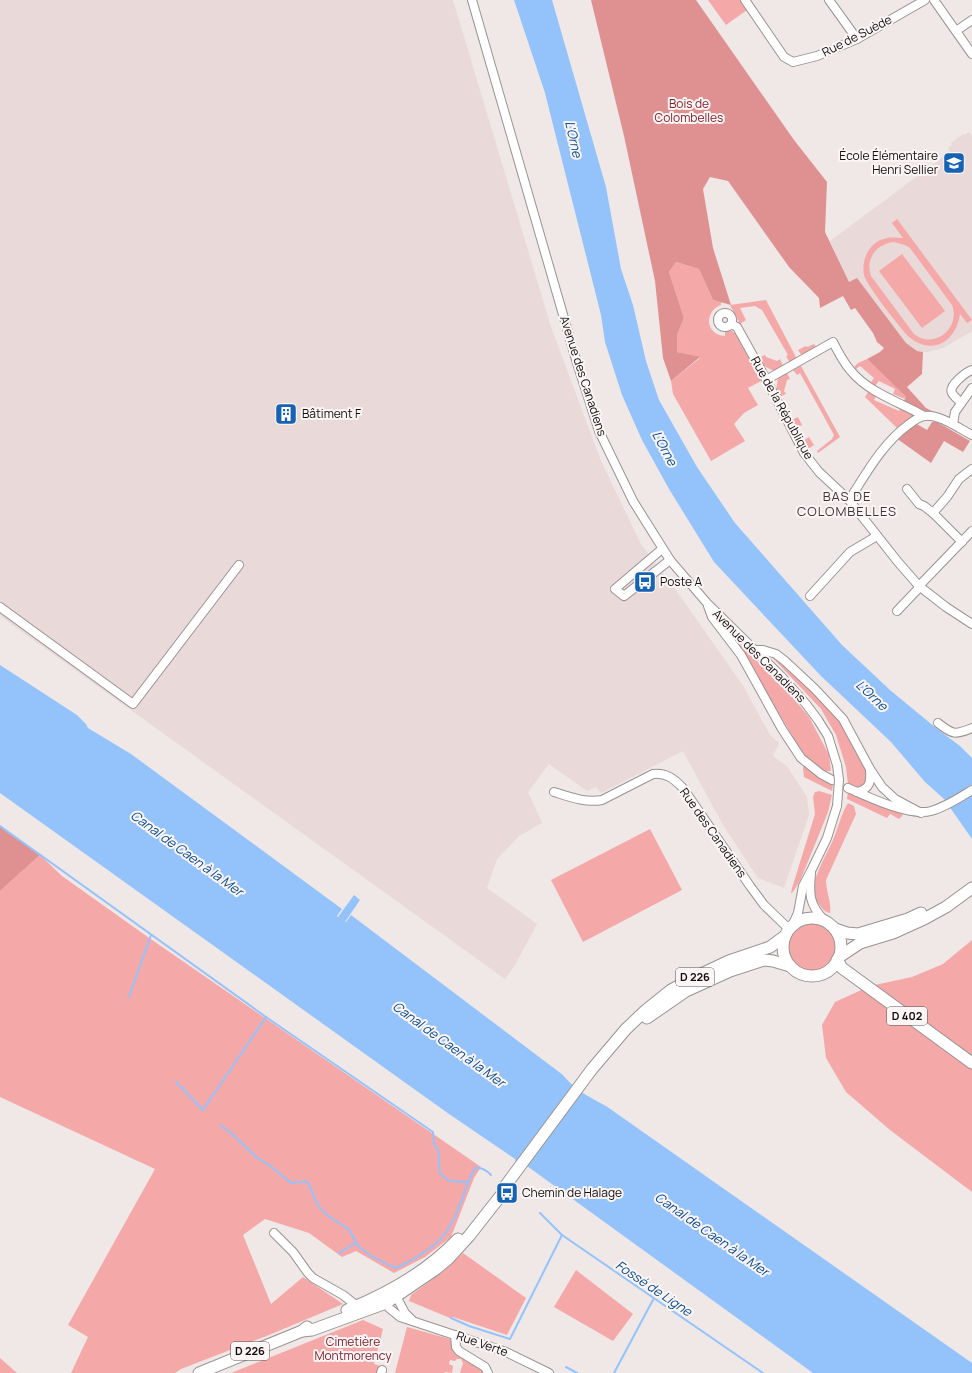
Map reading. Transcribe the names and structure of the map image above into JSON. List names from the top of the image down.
{
  "streets": {
    "main road": ["D 226", "D 402"],
    "street": [
      "Rue de Suède",
      "Avenue des Canadiens",
      "Rue de la République",
      "Rue des Canadiens",
      "Rue Verte"
    ]
  },
  "crossings": [
    ["Avenue des Canadiens", "Rue des Canadiens"],
    ["Avenue des Canadiens", "D 226"],
    ["Avenue des Canadiens", "D 402"],
    ["Rue des Canadiens", "D 226"],
    ["Rue des Canadiens", "D 402"],
    ["D 226", "D 402"],
    ["D 226", "Rue Verte"]
  ],
  "districts": ["BAS DE COLOMBELLES"],
  "water": ["L'Orne", "Canal de Caen à la Mer", "Fossé de Ligne"],
  "parks": ["Bois de Colombelles", "Cimetière Montmorency"],
  "places": {
    "school or university": ["École Élémentaire Henri Sellier"],
    "building": ["Bâtiment F"],
    "bus stop": ["Poste A", "Chemin de Halage"]
  }
}
